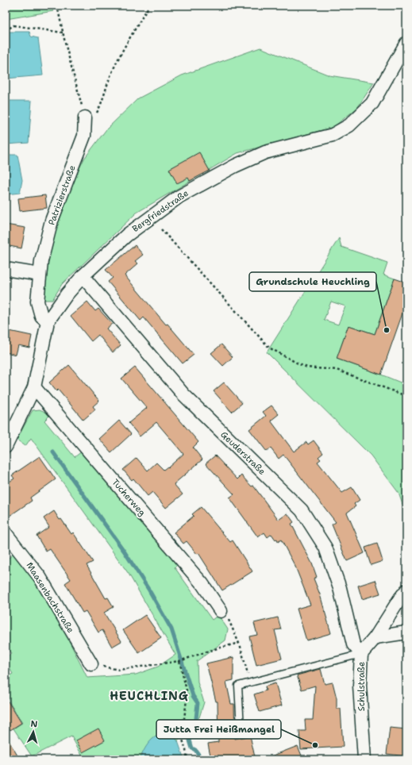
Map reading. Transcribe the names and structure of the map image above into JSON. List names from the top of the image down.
{
  "streets": {
    "street": [
      "Patrizierstraße",
      "Bergfriedstraße",
      "Geuderstraße",
      "Tucherweg",
      "Maasenbachstraße",
      "Schulstraße"
    ]
  },
  "crossings": [
    ["Patrizierstraße", "Bergfriedstraße"],
    ["Bergfriedstraße", "Geuderstraße"],
    ["Bergfriedstraße", "Tucherweg"],
    ["Geuderstraße", "Schulstraße"]
  ],
  "districts": ["HEUCHLING"],
  "places": ["Grundschule Heuchling", "Jutta Frei Heißmangel"],
  "north": "top"
}
